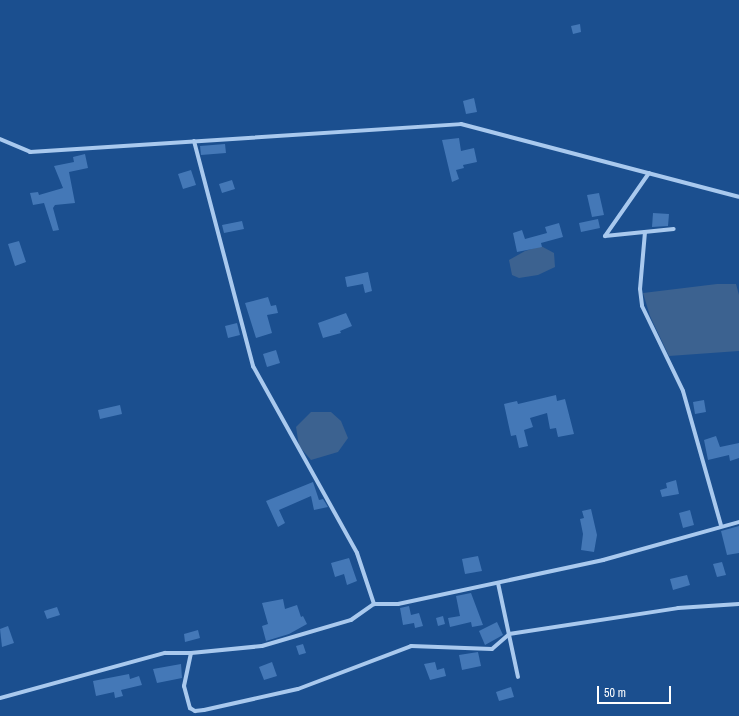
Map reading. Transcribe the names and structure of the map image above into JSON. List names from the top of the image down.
{
  "scale_bar": "50 m"
}
